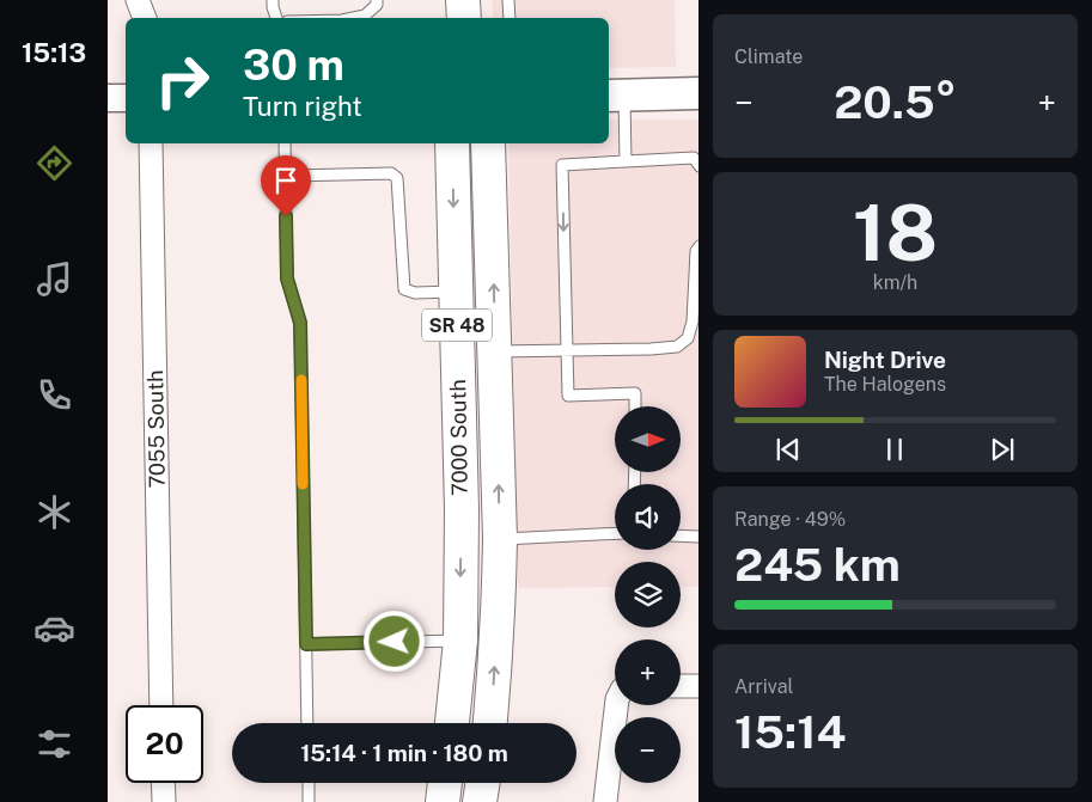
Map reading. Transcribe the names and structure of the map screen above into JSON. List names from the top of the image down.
{
  "streets": {
    "main road": ["SR 48", "7000 South"],
    "street": ["7055 South"]
  },
  "north": "right",
  "page": {
    "tabs": "15:13",
    "tile": [
      "Climate",
      ["18", "km/h"],
      ["Range · 49%", "245 km"],
      ["Arrival", "15:14"]
    ],
    "turn": ["30 m", "Turn right"],
    "heat": ["−", "20.5°", "+"],
    "song": ["Night Drive", "The Halogens"],
    "map_buttons": ["+", "−"],
    "limit": "20",
    "trip": "15:14 · 1 min · 180 m"
  }
}
